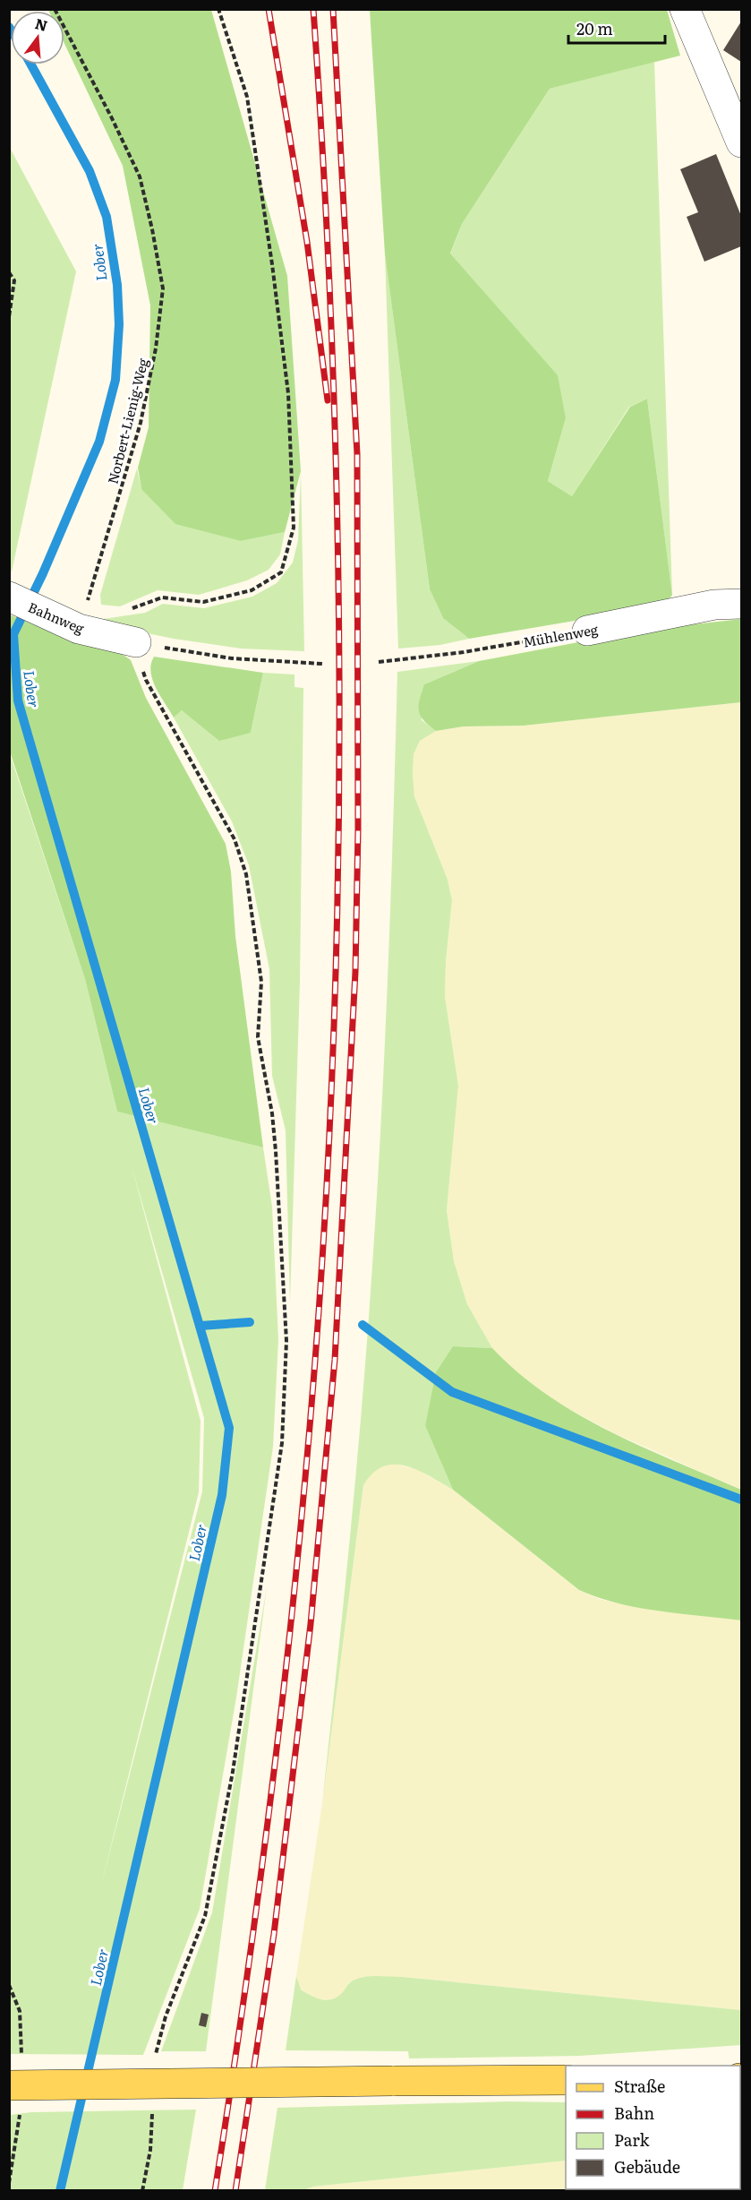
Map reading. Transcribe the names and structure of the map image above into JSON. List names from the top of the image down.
{
  "streets": {
    "street": ["Bahnweg", "Mühlenweg"],
    "path": ["Norbert-Lienig-Weg"]
  },
  "crossings": [
    ["Norbert-Lienig-Weg", "Bahnweg"]
  ],
  "water": ["Lober"],
  "legend": [
    "Straße",
    "Bahn",
    "Park",
    "Gebäude"
  ],
  "scale_bar": "20 m",
  "north": "top"
}
